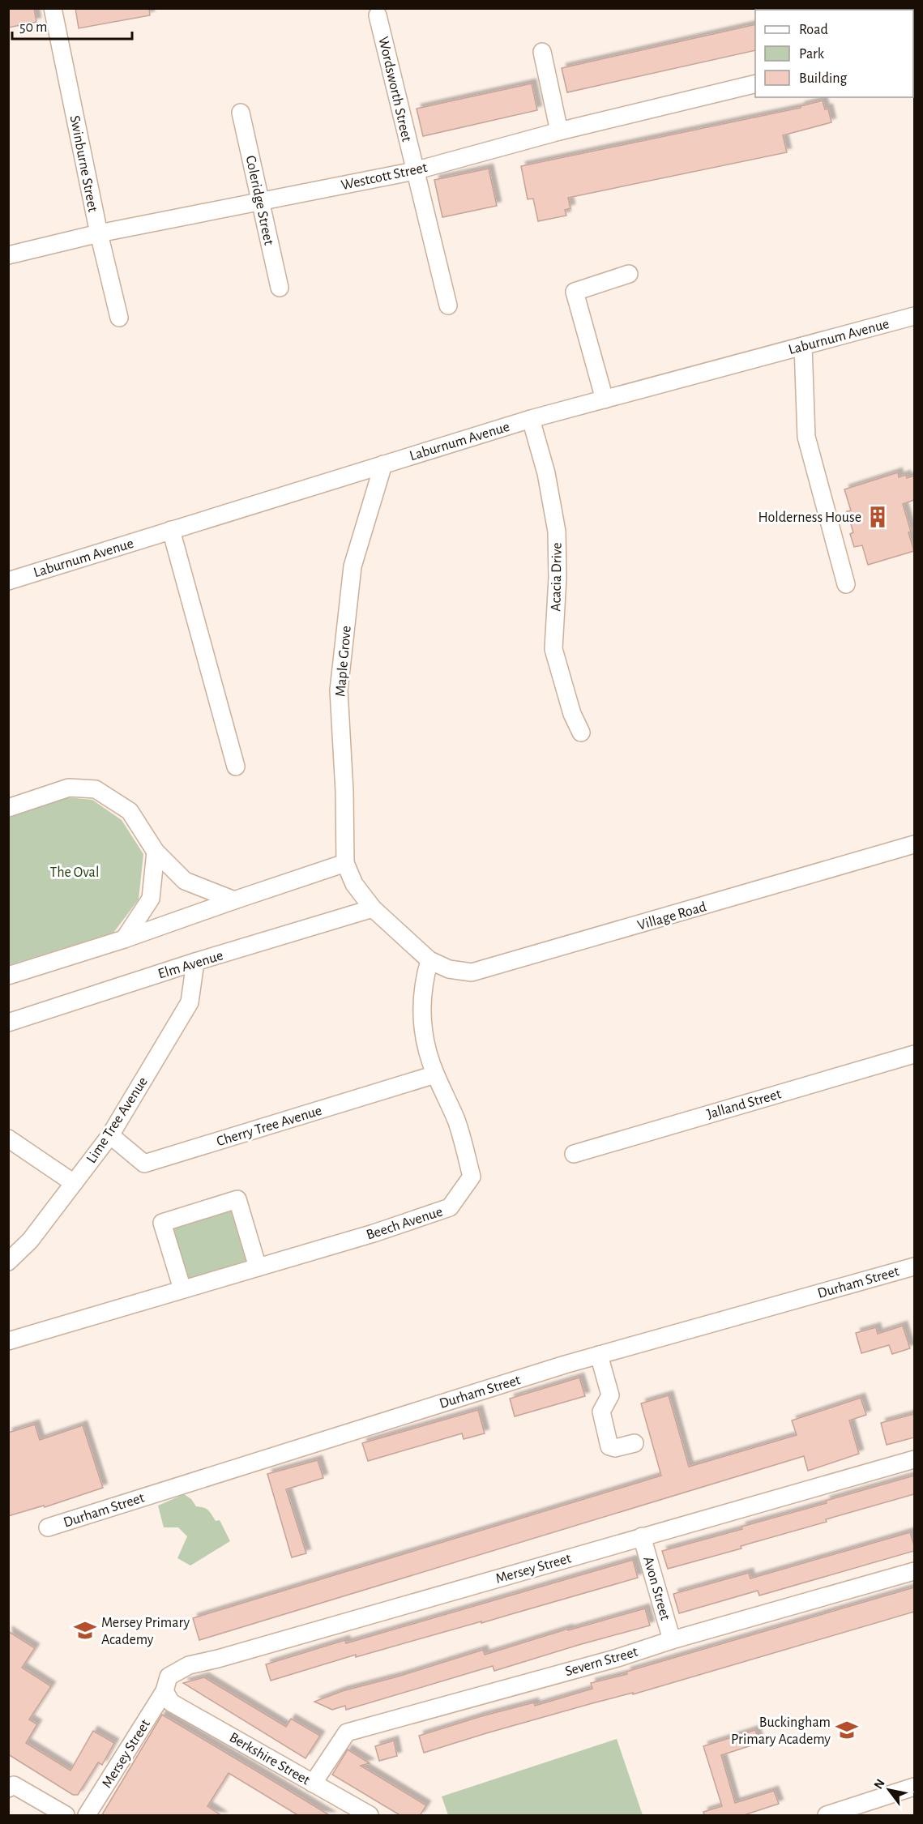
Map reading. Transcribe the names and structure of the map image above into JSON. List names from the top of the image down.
{
  "streets": {
    "street": [
      "Wordsworth Street",
      "Swinburne Street",
      "Westcott Street",
      "Coleridge Street",
      "Laburnum Avenue",
      "Acacia Drive",
      "Maple Grove",
      "Village Road",
      "Elm Avenue",
      "Jalland Street",
      "Lime Tree Avenue",
      "Cherry Tree Avenue",
      "Beech Avenue",
      "Durham Street",
      "Mersey Street",
      "Avon Street",
      "Severn Street",
      "Berkshire Street"
    ]
  },
  "crossings": [
    ["Wordsworth Street", "Westcott Street"],
    ["Swinburne Street", "Westcott Street"],
    ["Westcott Street", "Coleridge Street"],
    ["Laburnum Avenue", "Acacia Drive"],
    ["Laburnum Avenue", "Maple Grove"],
    ["Village Road", "Beech Avenue"],
    ["Elm Avenue", "Lime Tree Avenue"],
    ["Lime Tree Avenue", "Cherry Tree Avenue"],
    ["Cherry Tree Avenue", "Beech Avenue"],
    ["Mersey Street", "Avon Street"],
    ["Mersey Street", "Berkshire Street"],
    ["Avon Street", "Severn Street"],
    ["Severn Street", "Berkshire Street"]
  ],
  "parks": ["The Oval"],
  "places": {
    "building": ["Holderness House"],
    "school or university": ["Mersey Primary Academy", "Buckingham Primary Academy"]
  },
  "legend": ["Road", "Park", "Building"],
  "scale_bar": "50 m",
  "north": "top left"
}
